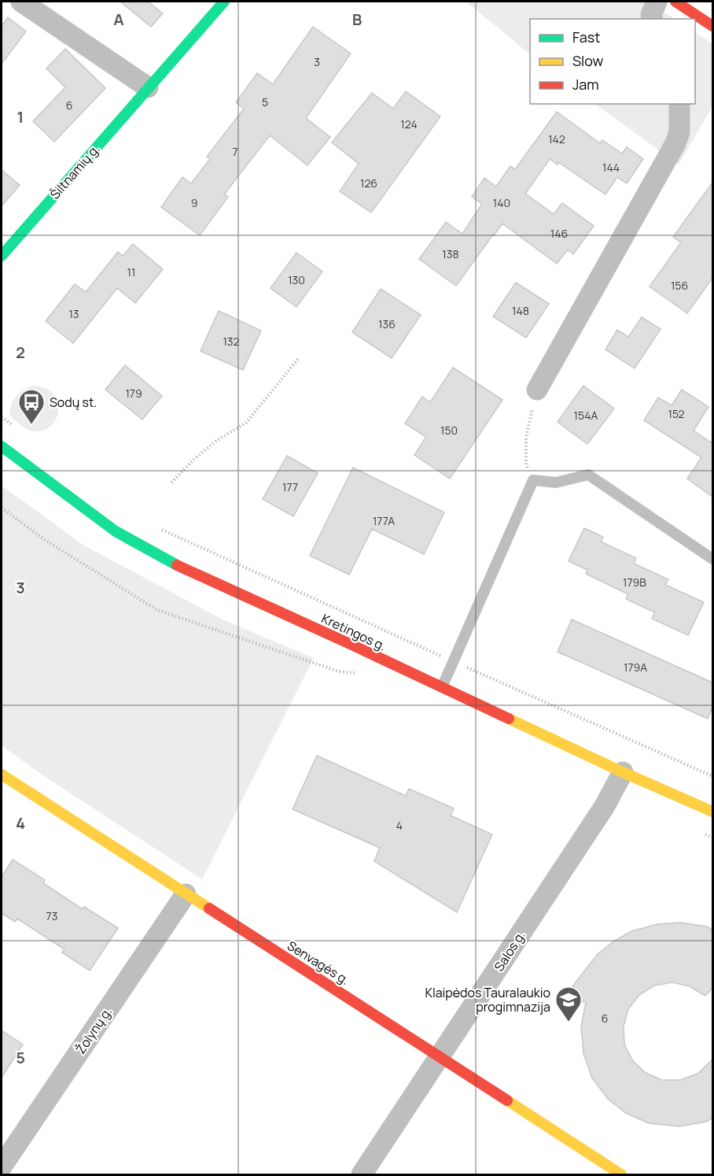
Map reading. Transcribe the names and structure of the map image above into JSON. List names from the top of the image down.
{
  "streets": {
    "street": [
      "Šiltnamių g.",
      "Kretingos g.",
      "Salos g.",
      "Senvagės g.",
      "Žolynų g."
    ]
  },
  "crossings": [
    ["Kretingos g.", "Salos g."],
    ["Salos g.", "Senvagės g."],
    ["Senvagės g.", "Žolynų g."]
  ],
  "places": {
    "bus stop": ["Sodų st."],
    "school or university": ["Klaipėdos Tauralaukio progimnazija"]
  },
  "house_numbers": [
    "3",
    "5",
    "6",
    "124",
    "142",
    "7",
    "144",
    "126",
    "9",
    "140",
    "146",
    "138",
    "11",
    "130",
    "156",
    "148",
    "13",
    "136",
    "132",
    "179",
    "152",
    "154A",
    "150",
    "177",
    "177A",
    "179B",
    "179A",
    "4",
    "73",
    "6"
  ],
  "legend": ["Fast", "Slow", "Jam"],
  "grid": {
    "columns": ["A", "B"],
    "rows": [
      "1",
      "2",
      "3",
      "4",
      "5"
    ]
  }
}
